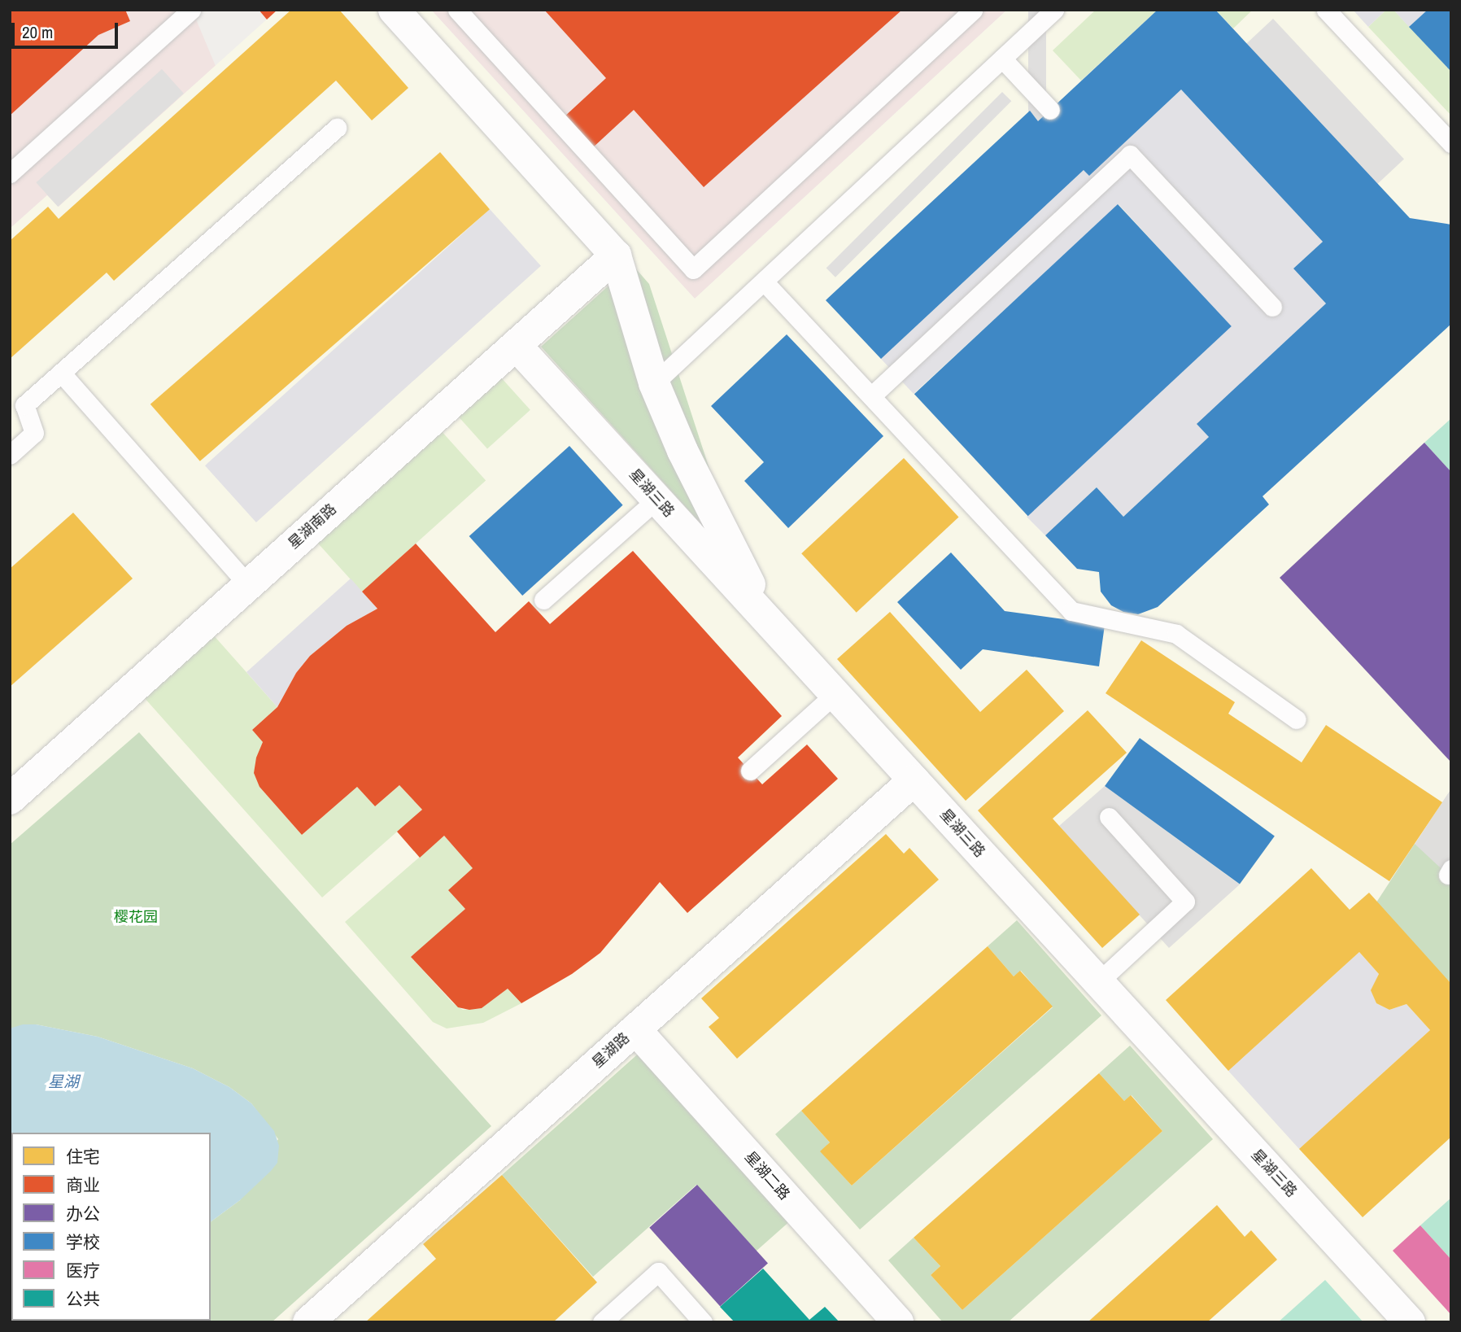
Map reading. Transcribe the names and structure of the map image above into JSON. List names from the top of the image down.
{
  "streets": {
    "street": [
      "星湖三路",
      "星湖南路",
      "星湖路",
      "星湖二路"
    ]
  },
  "crossings": [
    ["星湖三路", "星湖南路"],
    ["星湖三路", "星湖路"],
    ["星湖路", "星湖二路"]
  ],
  "water": ["星湖"],
  "parks": ["樱花园"],
  "legend": [
    "住宅",
    "商业",
    "办公",
    "学校",
    "医疗",
    "公共"
  ],
  "scale_bar": "20 m"
}
